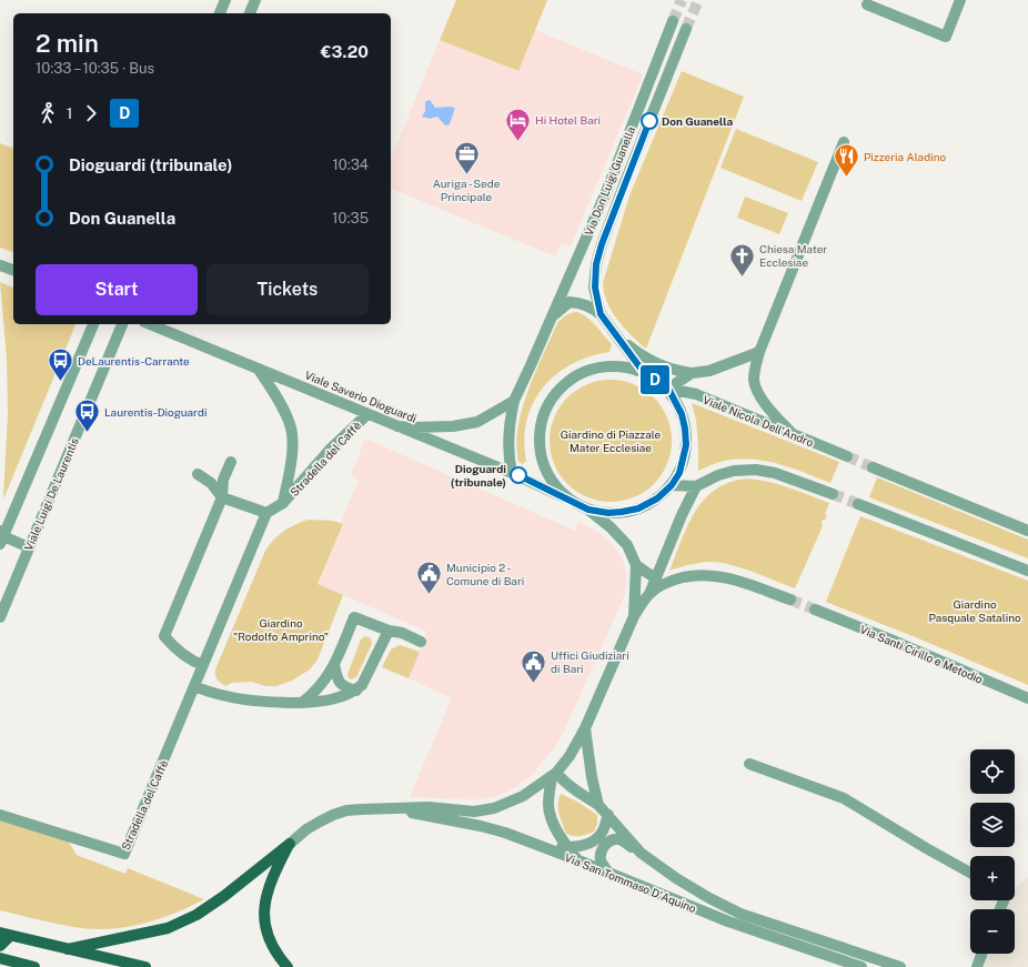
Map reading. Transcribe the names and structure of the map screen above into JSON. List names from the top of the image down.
{
  "streets": {
    "street": [
      "Via Don Luigi Guanella",
      "Viale Saverio Dioguardi",
      "Viale Nicola Dell'Andro",
      "Stradella del Caffè",
      "Viale Luigi De Laurentis",
      "Via Santi Cirillo e Metodio",
      "Via San Tommaso D'Aquino"
    ]
  },
  "crossings": [
    ["Via Don Luigi Guanella", "Viale Saverio Dioguardi"],
    ["Via Don Luigi Guanella", "Viale Nicola Dell'Andro"],
    ["Viale Saverio Dioguardi", "Viale Nicola Dell'Andro"],
    ["Viale Saverio Dioguardi", "Stradella del Caffè"]
  ],
  "parks": ["Giardino di Piazzale Mater Ecclesiae", "Giardino Pasquale Satalino", "Giardino \"Rodolfo Amprino\""],
  "places": {
    "other": ["Don Guanella", "Dioguardi (tribunale)"],
    "hotel": ["Hi Hotel Bari"],
    "office": ["Auriga - Sede Principale"],
    "restaurant": ["Pizzeria Aladino"],
    "church": ["Chiesa Mater Ecclesiae"],
    "bus stop": ["DeLaurentis-Carrante", "Laurentis-Dioguardi"],
    "public building": ["Municipio 2 - Comune di Bari", "Uffici Giudiziari di Bari"]
  },
  "lines": ["bus line D"],
  "page": {
    "on_map": "D",
    "heading": ["2 min", "10:33 – 10:35 · Bus", "€3.20"],
    "legs": ["1", "D"],
    "list": [
      {
        "name": "Dioguardi (tribunale)",
        "value": "10:34"
      },
      {
        "name": "Don Guanella",
        "value": "10:35"
      }
    ],
    "buttons": ["Start", "Tickets"],
    "map_buttons": ["+", "−"]
  }
}
